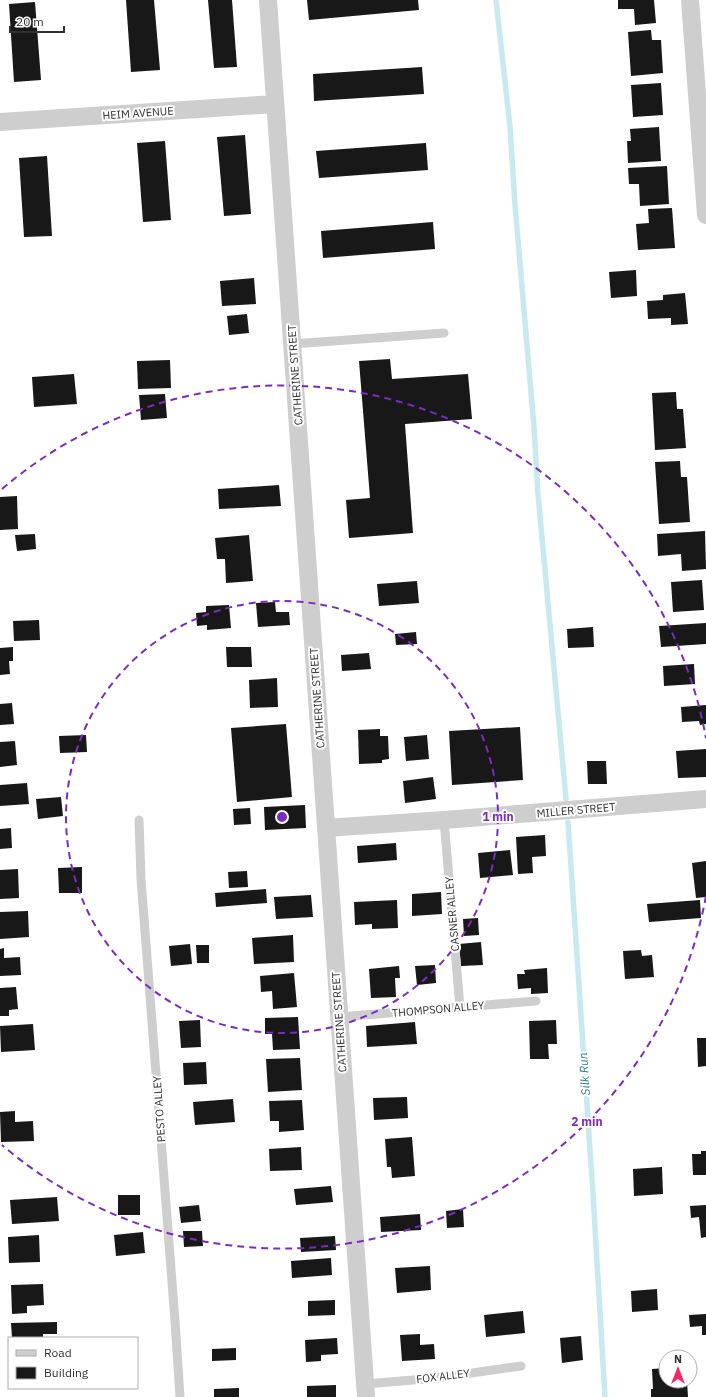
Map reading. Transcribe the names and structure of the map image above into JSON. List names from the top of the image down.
{
  "streets": {
    "street": ["HEIM AVENUE", "CATHERINE STREET", "MILLER STREET"],
    "lane": [
      "CASNER ALLEY",
      "THOMPSON ALLEY",
      "PESTO ALLEY",
      "FOX ALLEY"
    ]
  },
  "crossings": [
    ["HEIM AVENUE", "CATHERINE STREET"],
    ["CATHERINE STREET", "MILLER STREET"],
    ["CATHERINE STREET", "THOMPSON ALLEY"],
    ["CATHERINE STREET", "FOX ALLEY"],
    ["MILLER STREET", "CASNER ALLEY"],
    ["CASNER ALLEY", "THOMPSON ALLEY"]
  ],
  "water": ["Silk Run"],
  "legend": ["Road", "Building"],
  "scale_bar": "20 m",
  "north": "top",
  "rings": ["1 min", "2 min"]
}
